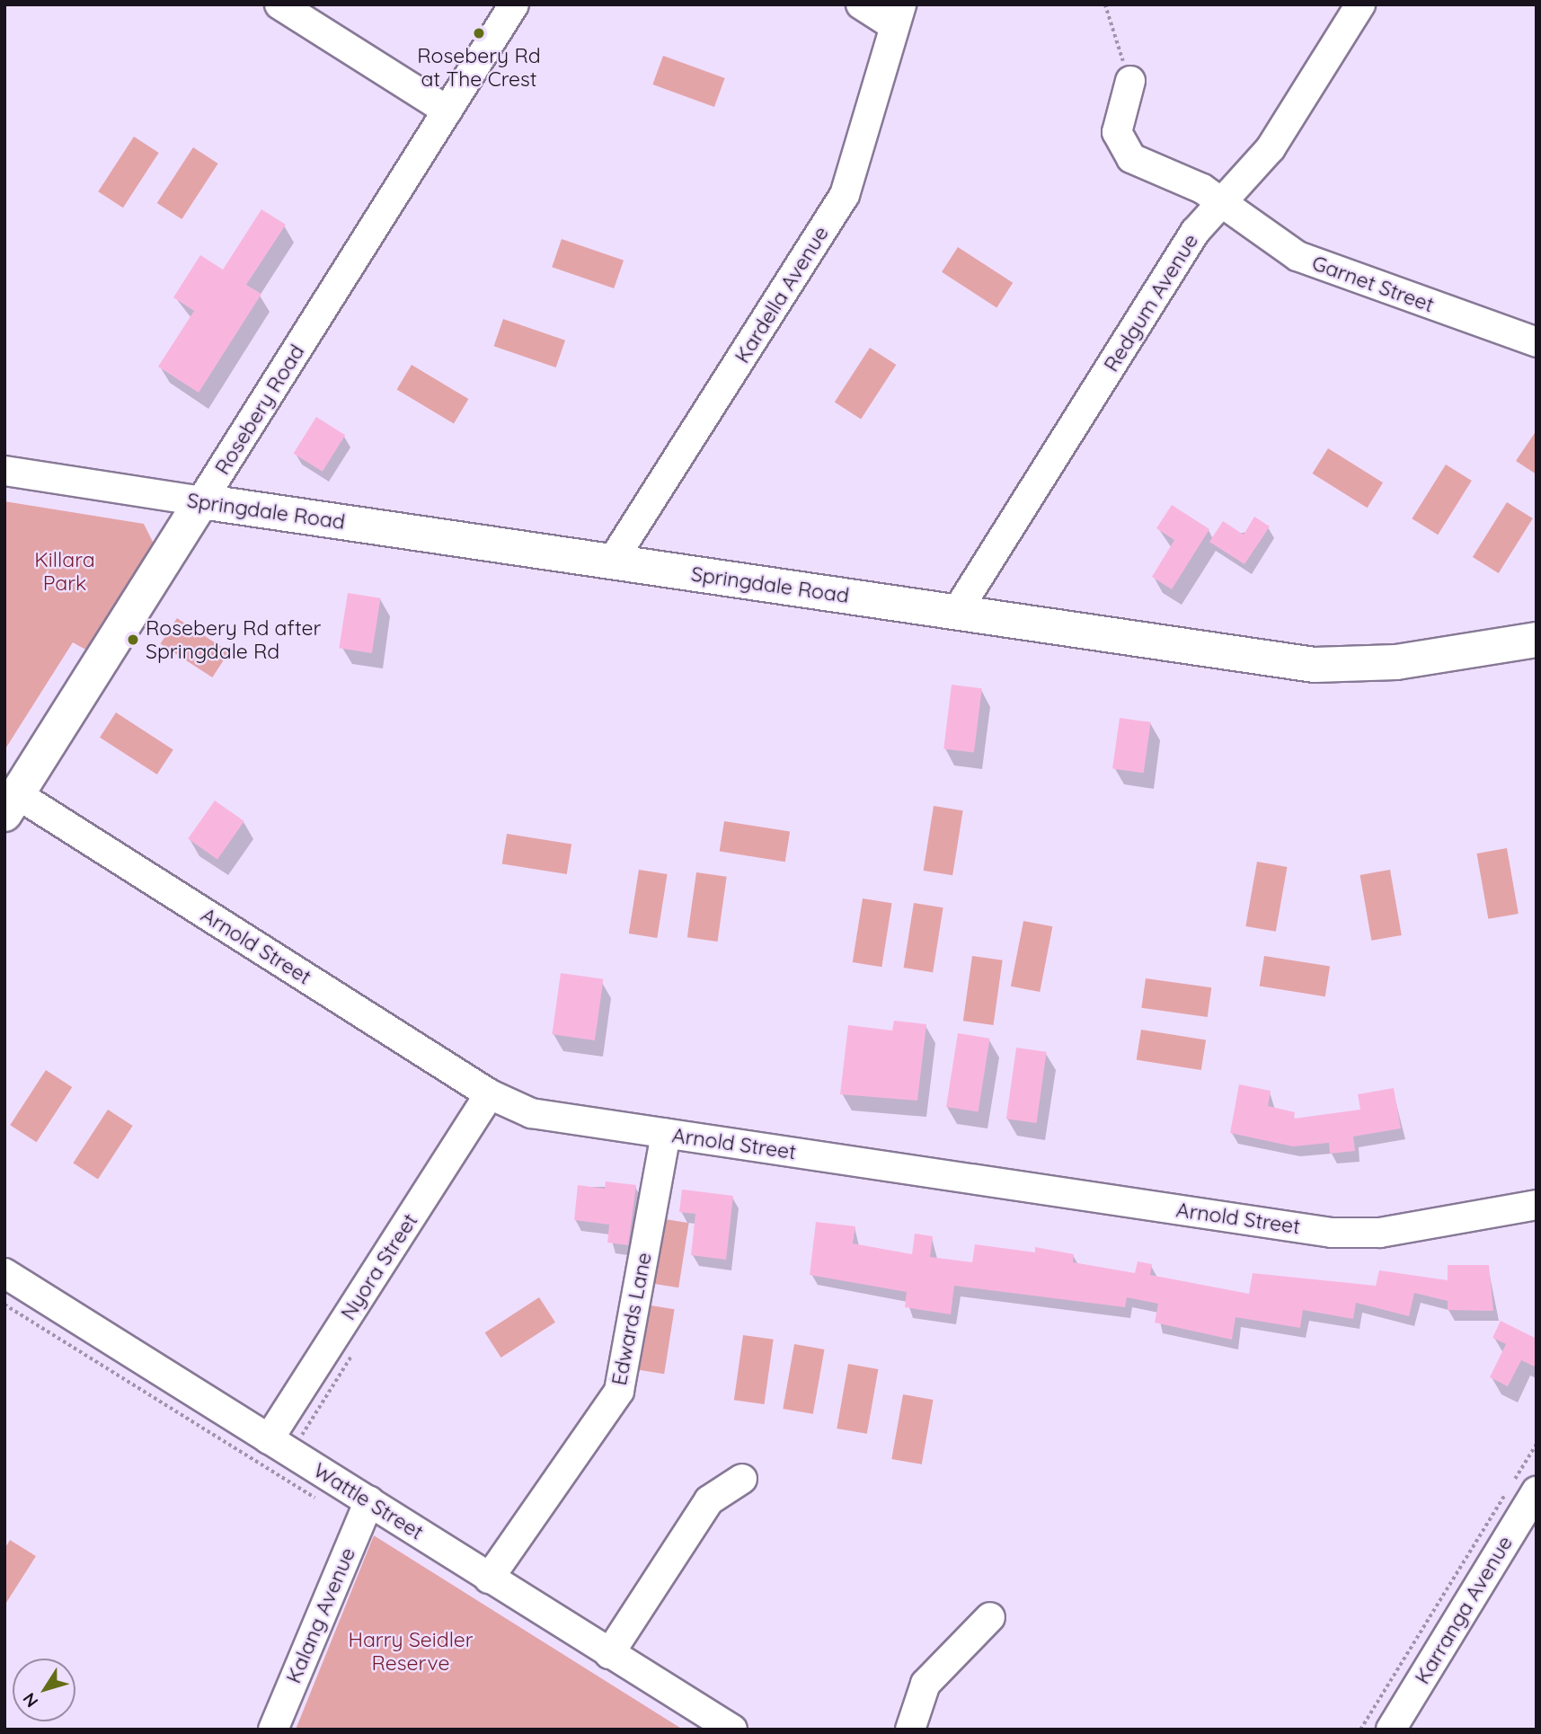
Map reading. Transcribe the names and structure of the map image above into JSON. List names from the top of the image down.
{
  "streets": {
    "main road": ["Rosebery Road", "Springdale Road"],
    "street": [
      "Garnet Street",
      "Kardella Avenue",
      "Redgum Avenue",
      "Arnold Street",
      "Nyora Street",
      "Edwards Lane",
      "Wattle Street",
      "Karranga Avenue",
      "Kalang Avenue"
    ]
  },
  "crossings": [
    ["Garnet Street", "Redgum Avenue"],
    ["Kardella Avenue", "Springdale Road"],
    ["Redgum Avenue", "Springdale Road"],
    ["Rosebery Road", "Springdale Road"],
    ["Rosebery Road", "Arnold Street"],
    ["Arnold Street", "Nyora Street"],
    ["Arnold Street", "Edwards Lane"],
    ["Nyora Street", "Wattle Street"],
    ["Edwards Lane", "Wattle Street"],
    ["Wattle Street", "Kalang Avenue"]
  ],
  "parks": ["Killara Park", "Harry Seidler Reserve"],
  "places": ["Rosebery Rd at The Crest", "Rosebery Rd after Springdale Rd"],
  "north": "bottom left"
}
